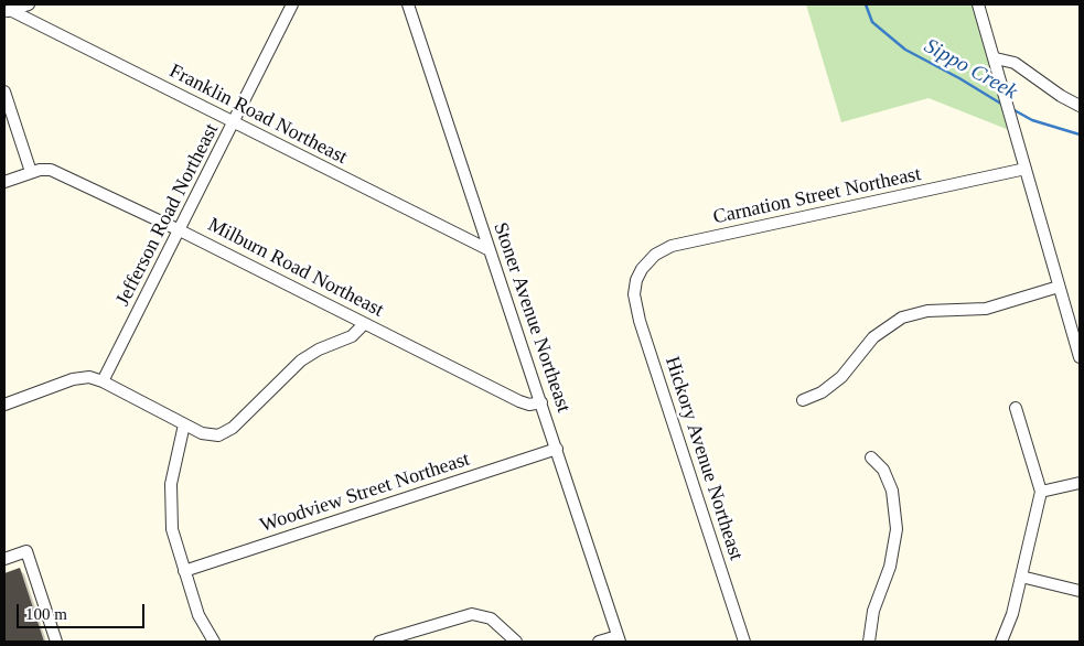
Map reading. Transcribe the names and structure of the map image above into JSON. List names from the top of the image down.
{
  "streets": {
    "street": [
      "Franklin Road Northeast",
      "Carnation Street Northeast",
      "Jefferson Road Northeast",
      "Milburn Road Northeast",
      "Stoner Avenue Northeast",
      "Hickory Avenue Northeast",
      "Woodview Street Northeast"
    ]
  },
  "crossings": [
    ["Franklin Road Northeast", "Jefferson Road Northeast"],
    ["Franklin Road Northeast", "Stoner Avenue Northeast"],
    ["Carnation Street Northeast", "Hickory Avenue Northeast"],
    ["Jefferson Road Northeast", "Milburn Road Northeast"],
    ["Milburn Road Northeast", "Stoner Avenue Northeast"],
    ["Stoner Avenue Northeast", "Woodview Street Northeast"]
  ],
  "water": ["Sippo Creek"],
  "scale_bar": "100 m"
}
